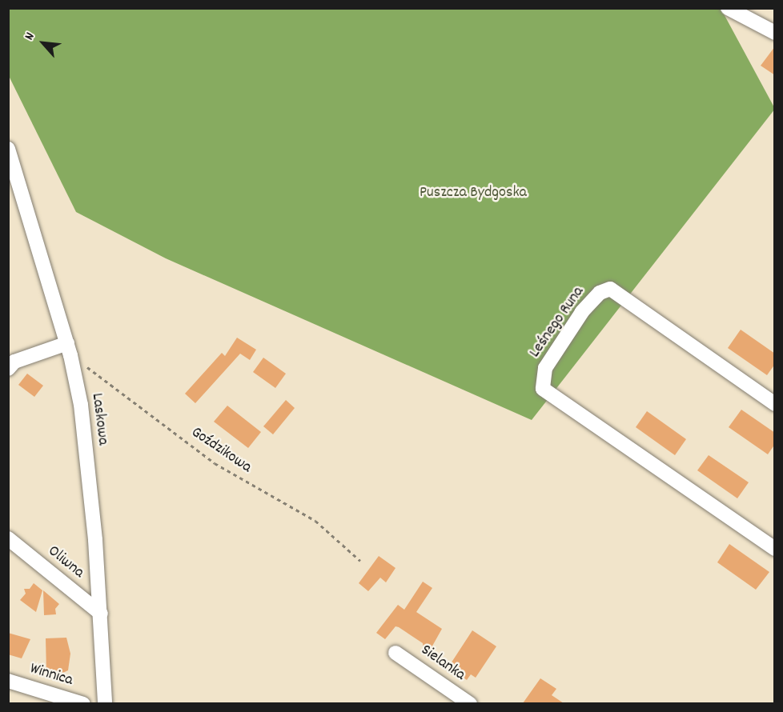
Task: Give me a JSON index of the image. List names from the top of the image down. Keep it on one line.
{"streets":{"street":["Leśnego Runa","Laskowa","Oliwna","Sielanka","Winnica"],"path":["Goździkowa"]},"crossings":[["Laskowa","Goździkowa"],["Laskowa","Oliwna"]],"parks":["Puszcza Bydgoska"],"north":"top left"}
